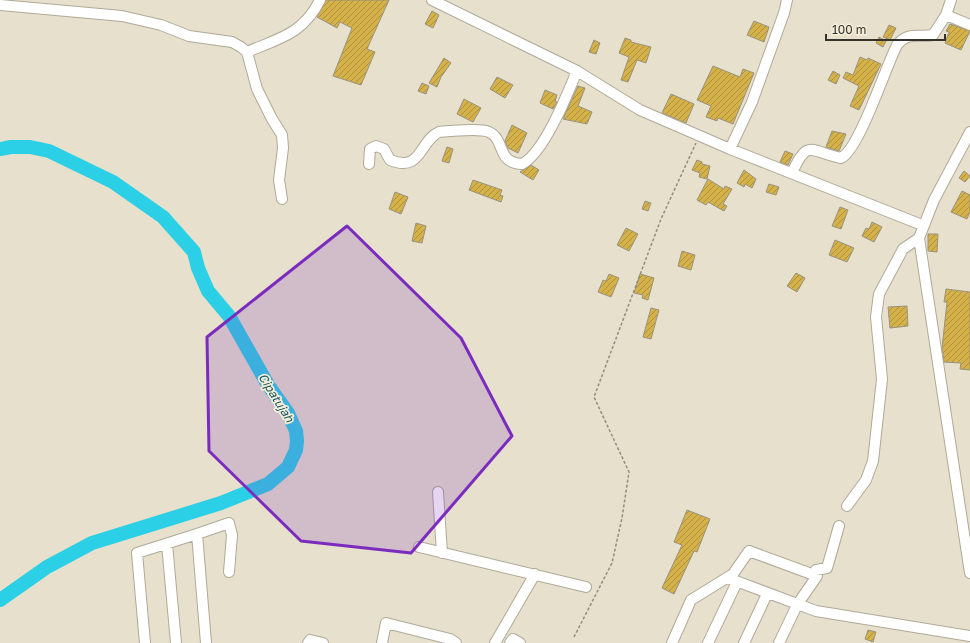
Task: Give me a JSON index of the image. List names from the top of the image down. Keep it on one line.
{"water":["Cipatujah"],"scale_bar":"100 m"}
